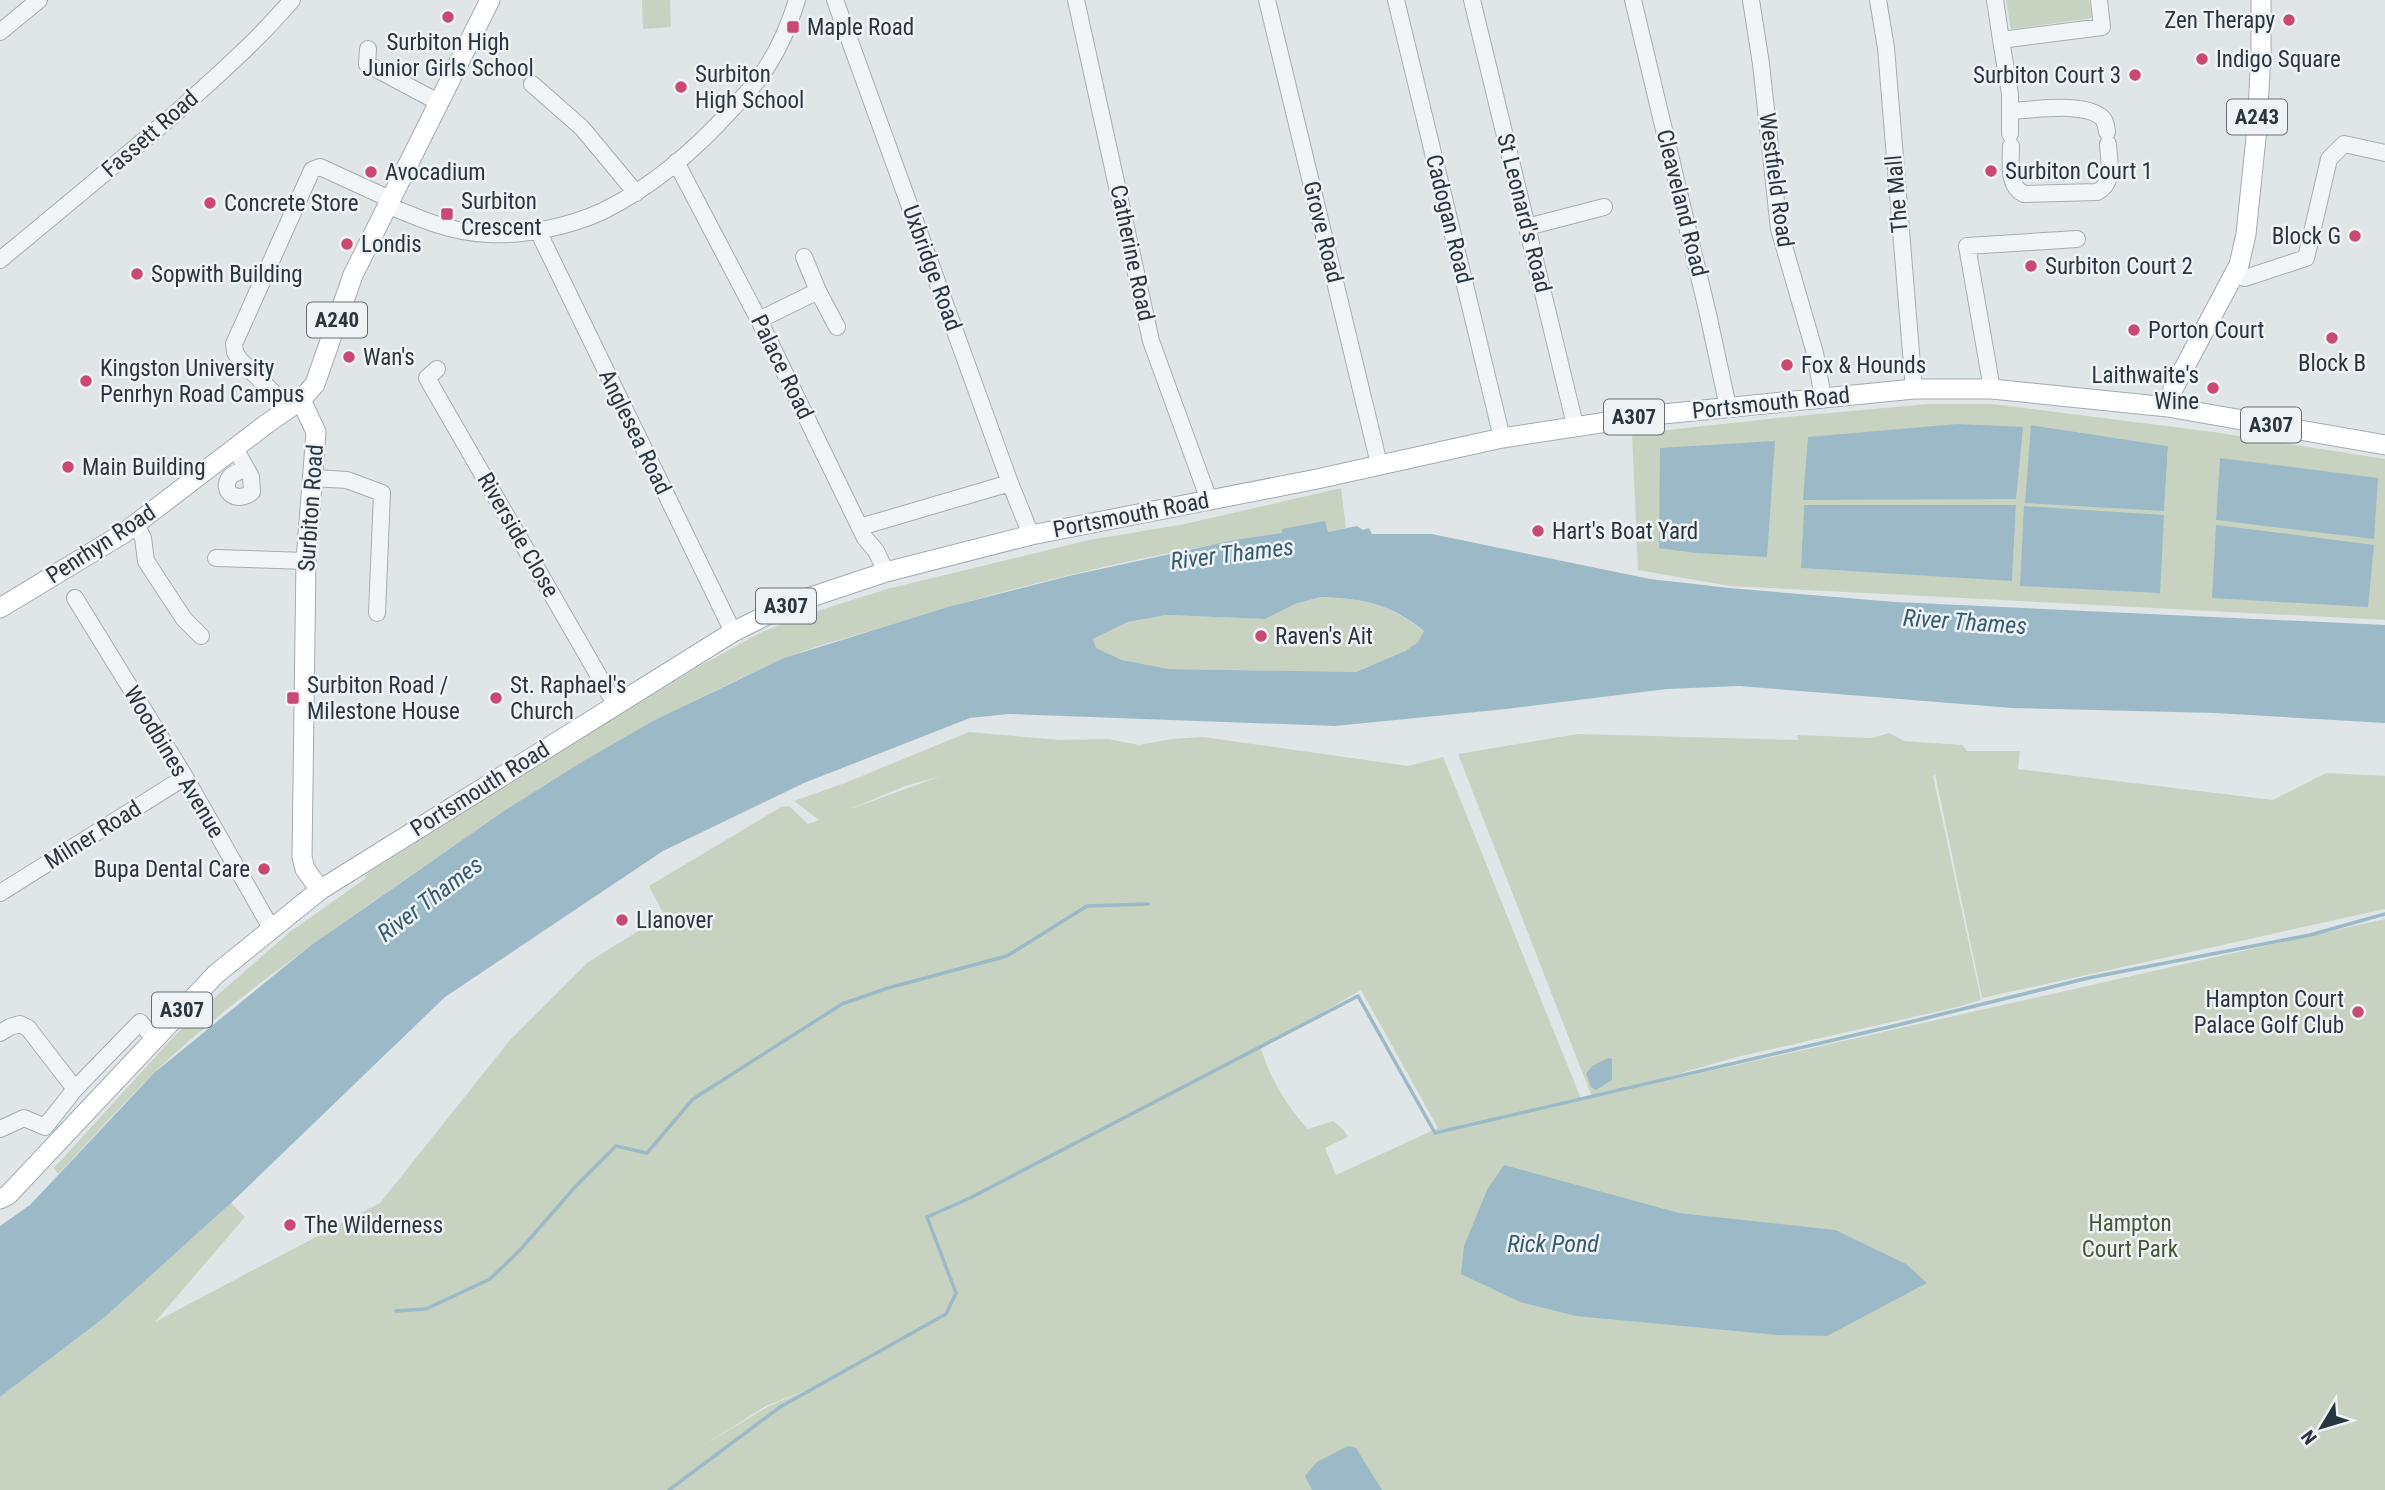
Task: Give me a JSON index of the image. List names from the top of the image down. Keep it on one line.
{"streets":{"main road":["A243","A240","Portsmouth Road","A307","Surbiton Road","Penrhyn Road"],"street":["Fassett Road","Westfield Road","The Mall","Cleaveland Road","St Leonard's Road","Cadogan Road","Grove Road","Catherine Road","Uxbridge Road","Palace Road","Anglesea Road","Riverside Close","Woodbines Avenue","Milner Road"]},"crossings":[["A243","Portsmouth Road"],["Westfield Road","Portsmouth Road"],["The Mall","Portsmouth Road"],["Cleaveland Road","Portsmouth Road"],["St Leonard's Road","Portsmouth Road"],["Cadogan Road","Portsmouth Road"],["Grove Road","Portsmouth Road"],["Catherine Road","Portsmouth Road"],["Uxbridge Road","Portsmouth Road"],["A240","Surbiton Road"],["A240","Penrhyn Road"],["Palace Road","Portsmouth Road"],["Portsmouth Road","A307"],["Portsmouth Road","Anglesea Road"],["Portsmouth Road","Surbiton Road"],["Portsmouth Road","Riverside Close"],["Portsmouth Road","Woodbines Avenue"],["Surbiton Road","Penrhyn Road"],["Woodbines Avenue","Milner Road"]],"water":["River Thames","Rick Pond"],"parks":["Hampton Court Park"],"places":{"other":["Surbiton High Junior Girls School","Zen Therapy","Indigo Square","Surbiton Court 3","Surbiton High School","Surbiton Court 1","Avocadium","Concrete Store","Block G","Londis","Surbiton Court 2","Sopwith Building","Porton Court","Block B","Wan's","Fox & Hounds","Kingston University Penrhyn Road Campus","Laithwaite's Wine","Main Building","Hart's Boat Yard","Raven's Ait","St. Raphael's Church","Bupa Dental Care","Llanover","Hampton Court Palace Golf Club","The Wilderness"],"transit":["Maple Road","Surbiton Crescent","Surbiton Road / Milestone House"]},"north":"bottom left"}
